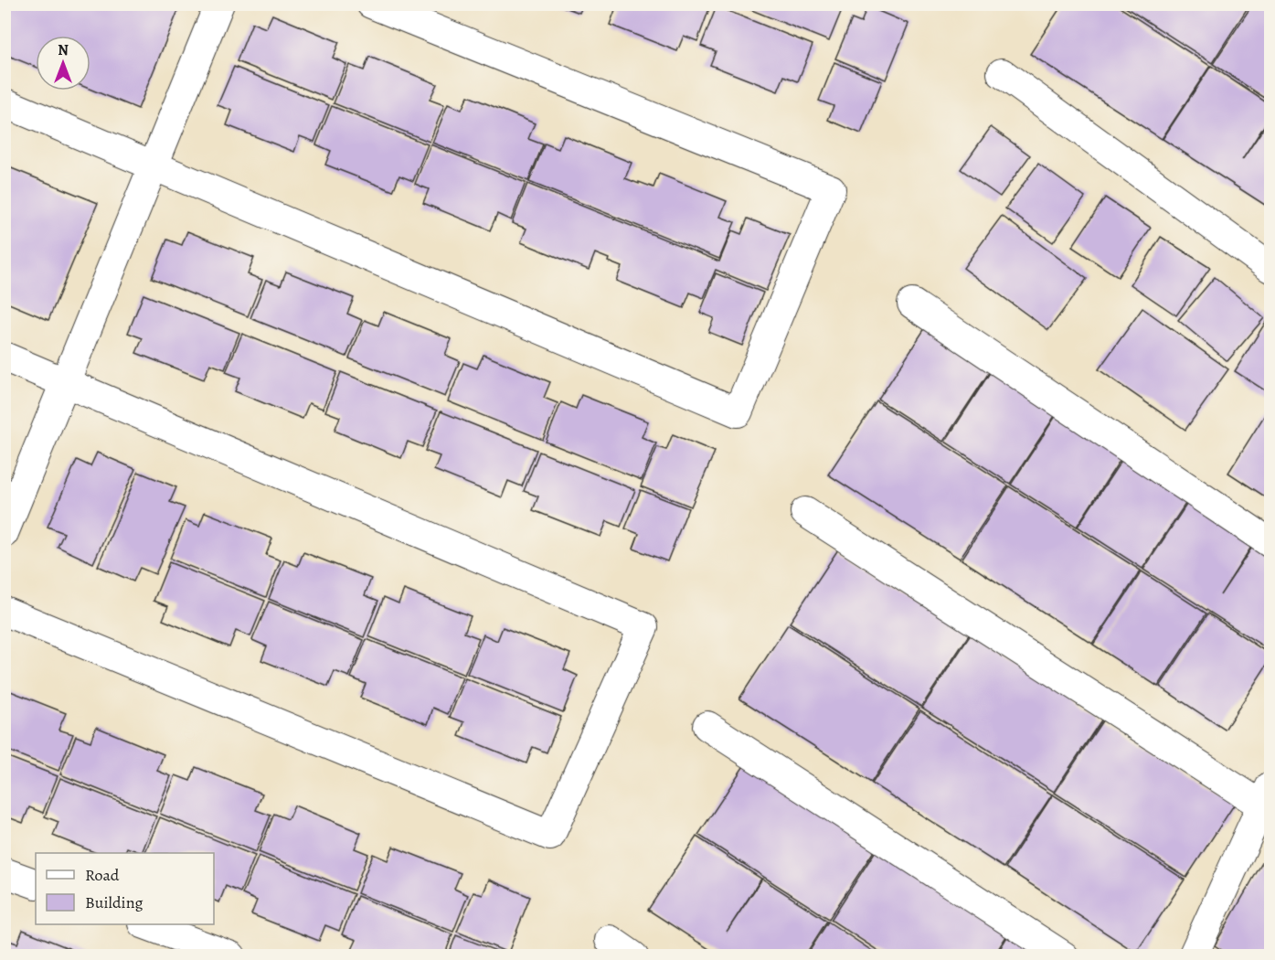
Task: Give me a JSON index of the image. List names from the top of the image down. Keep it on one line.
{"legend":["Road","Building"],"north":"top"}
